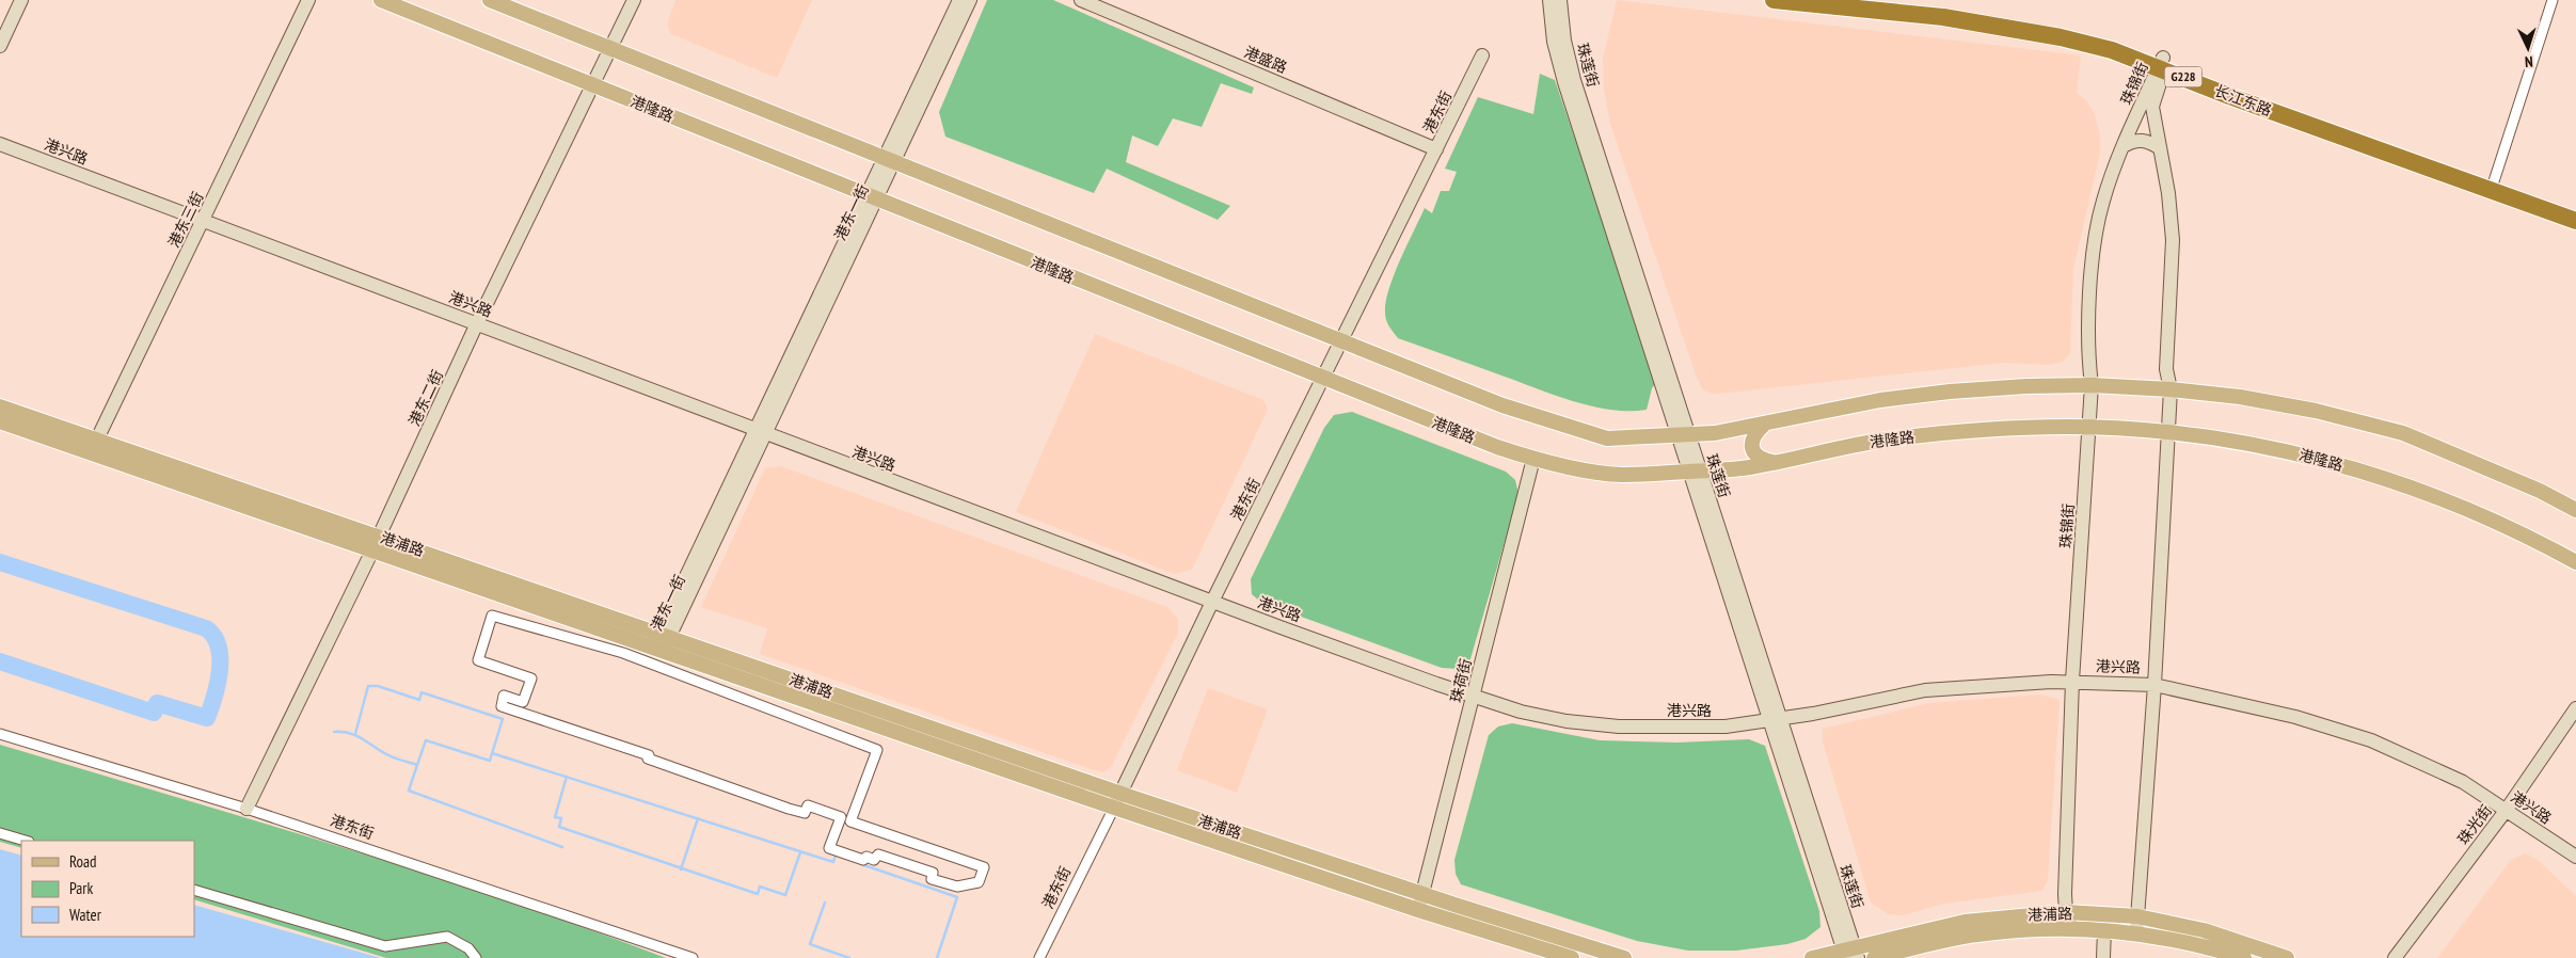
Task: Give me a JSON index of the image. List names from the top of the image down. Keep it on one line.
{"streets":{"highway":["G228","长江东路"],"main road":["港盛路","珠莲街","珠锦街","港隆路","港东街","港兴路","港东一街","港东三街","港东二街","港浦路","珠荷街","珠光街"]},"crossings":[["港盛路","港东街"],["珠莲街","港隆路"],["珠莲街","港兴路"],["珠莲街","港浦路"],["珠锦街","长江东路"],["珠锦街","港隆路"],["珠锦街","港兴路"],["珠锦街","港浦路"],["港隆路","港东街"],["港隆路","港东一街"],["港隆路","港东二街"],["港隆路","珠荷街"],["港东街","港兴路"],["港东街","港东二街"],["港东街","港浦路"],["港兴路","港东一街"],["港兴路","港东三街"],["港兴路","港东二街"],["港兴路","珠荷街"],["港兴路","珠光街"],["港东一街","港浦路"],["港东三街","港浦路"],["港东二街","港浦路"],["港浦路","珠荷街"]],"legend":["Road","Park","Water"],"north":"bottom"}
